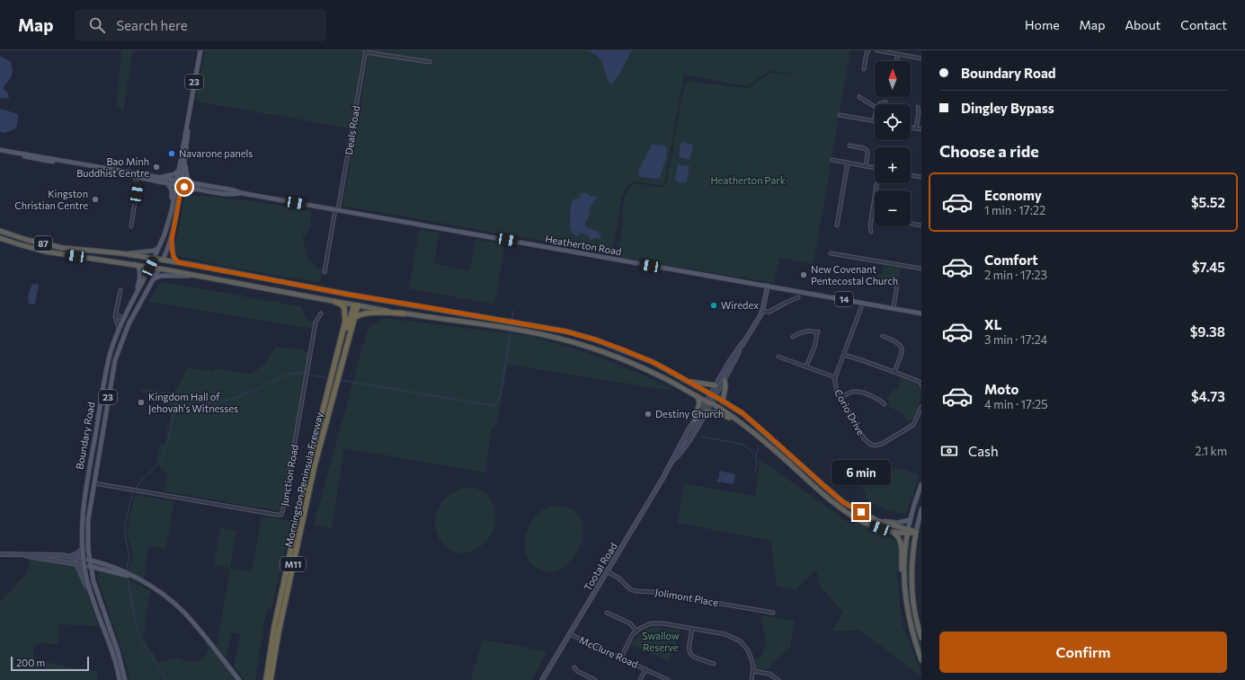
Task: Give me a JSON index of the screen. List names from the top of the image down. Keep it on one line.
{"streets":{"highway":["23","87","Boundary Road","Mornington Peninsula Freeway","M11"],"main road":["Heatherton Road","14","Tootal Road"],"street":["Deals Road","Corio Drive","Junction Road","Jolimont Place","McClure Road"]},"crossings":[["23","Heatherton Road"],["23","14"],["23","Boundary Road"],["Deals Road","Heatherton Road"],["87","Boundary Road"],["87","Mornington Peninsula Freeway"],["87","M11"],["87","Tootal Road"],["Heatherton Road","14"],["Heatherton Road","Corio Drive"],["Heatherton Road","Boundary Road"],["Heatherton Road","Tootal Road"],["14","Boundary Road"],["Boundary Road","Junction Road"],["Mornington Peninsula Freeway","M11"],["Tootal Road","Jolimont Place"],["Tootal Road","McClure Road"]],"parks":["Heatherton Park","Swallow Reserve"],"places":["Navarone panels","Bao Minh Buddhist Centre","Kingston Christian Centre","New Covenant Pentecostal Church","Wiredex","Kingdom Hall of Jehovah's Witnesses","Destiny Church"],"scale_bar":"200 m","north":"top","page":{"header":"Map","search":"Search here","nav":["Home","Map","About","Contact"],"banner":["Boundary Road","Dingley Bypass"],"map_buttons":["+","−"],"heading":"Choose a ride","list":[{"name":"Economy","note":"1 min · 17:22","value":"$5.52"},{"name":"Comfort","note":"2 min · 17:23","value":"$7.45"},{"name":"XL","note":"3 min · 17:24","value":"$9.38"},{"name":"Moto","note":"4 min · 17:25","value":"$4.73"}],"pay":["Cash","2.1 km"],"bubble":"6 min","buttons":"Confirm","scale":"200 m"}}
